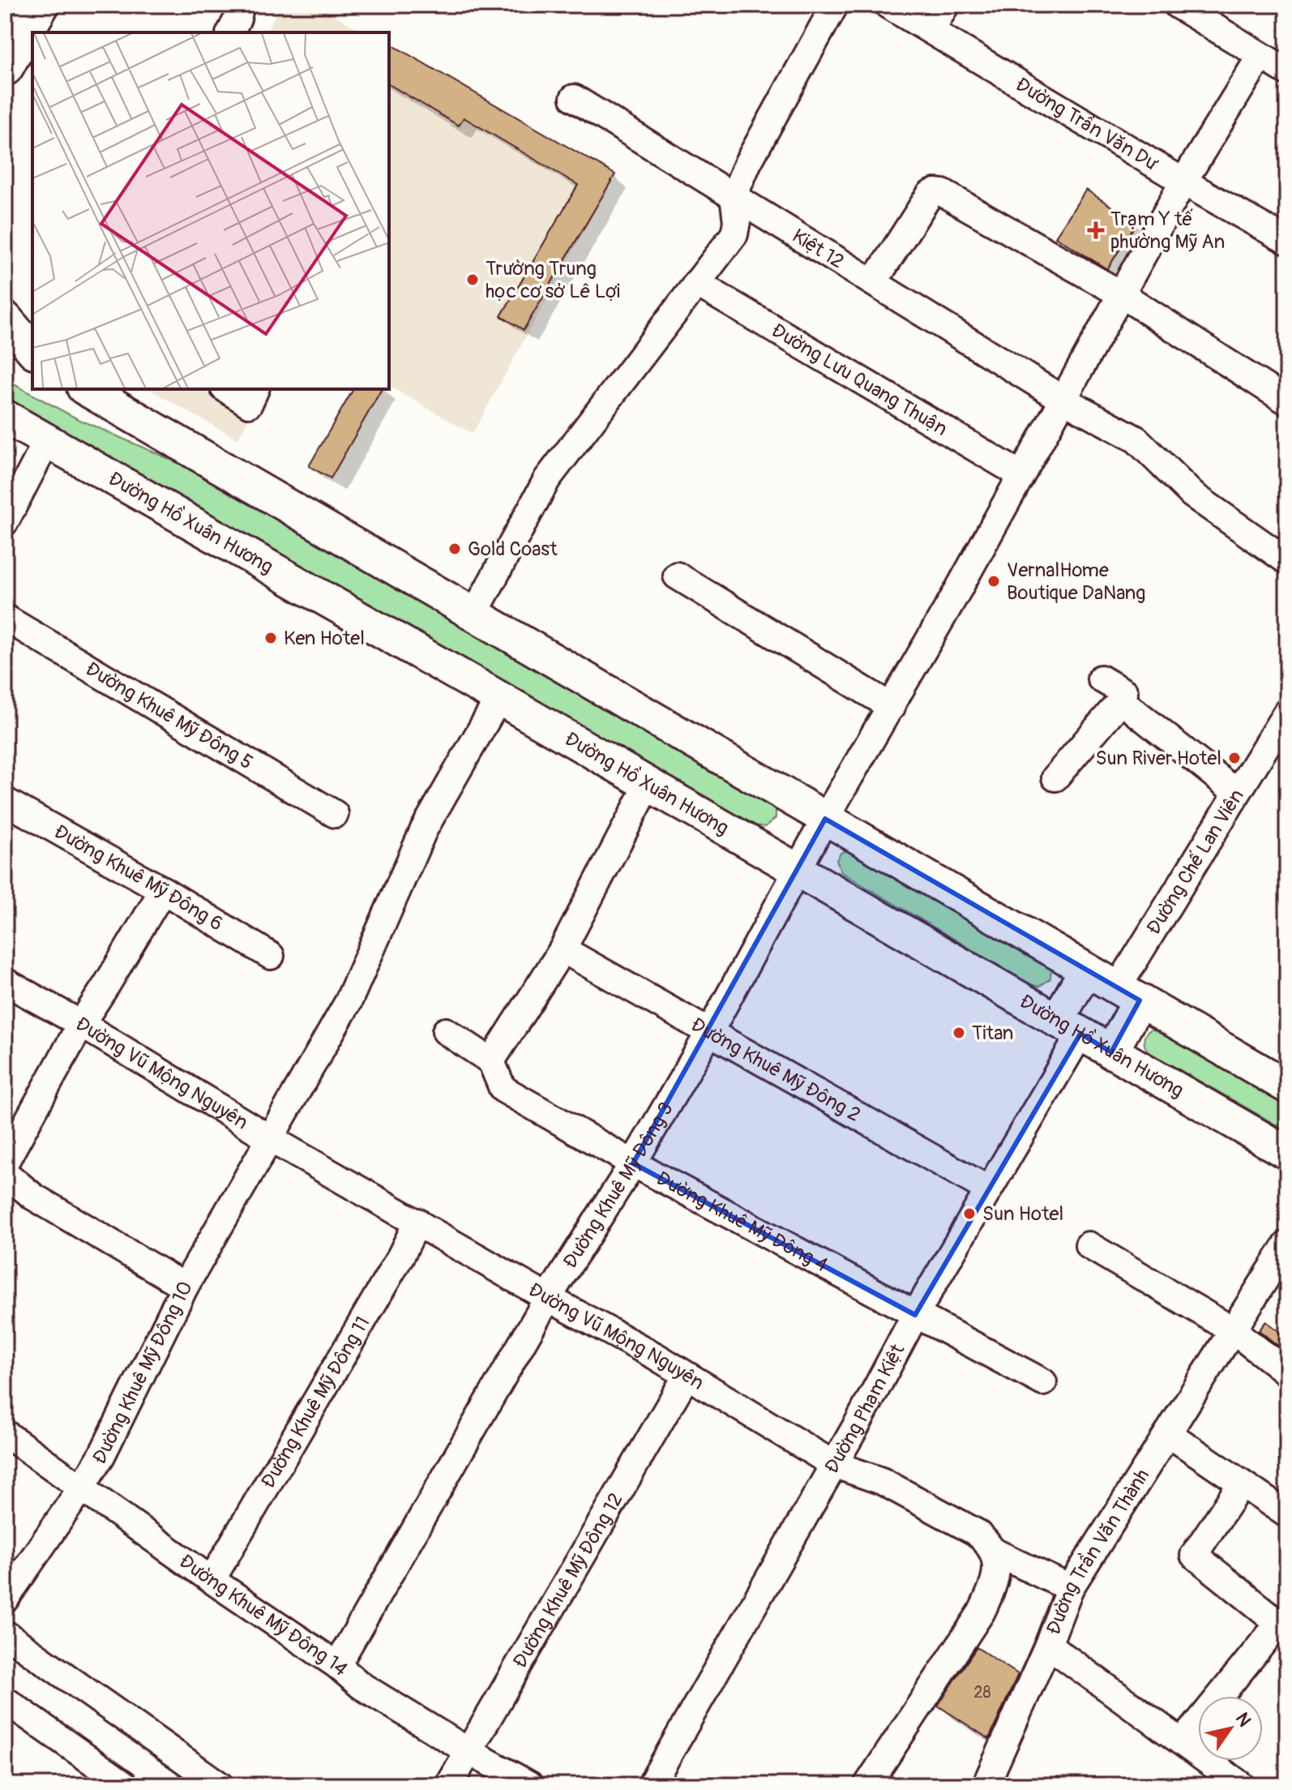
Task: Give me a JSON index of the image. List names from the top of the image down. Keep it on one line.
{"streets":{"main road":["Đường Hồ Xuân Hương"],"street":["Đường Trần Văn Dư","Kiệt 12","Đường Lưu Quang Thuận","Đường Khuê Mỹ Đông 5","Đường Chế Lan Viên","Đường Khuê Mỹ Đông 6","Đường Khuê Mỹ Đông 2","Đường Vũ Mộng Nguyên","Đường Khuê Mỹ Đông 3","Đường Khuê Mỹ Đông 4","Đường Khuê Mỹ Đông 10","Đường Khuê Mỹ Đông 11","Đường Phạm Kiệt","Đường Trần Văn Thành","Đường Khuê Mỹ Đông 12","Đường Khuê Mỹ Đông 14"]},"crossings":[["Đường Hồ Xuân Hương","Đường Khuê Mỹ Đông 3"],["Đường Hồ Xuân Hương","Đường Khuê Mỹ Đông 10"],["Đường Hồ Xuân Hương","Đường Phạm Kiệt"],["Đường Khuê Mỹ Đông 2","Đường Khuê Mỹ Đông 3"],["Đường Khuê Mỹ Đông 2","Đường Phạm Kiệt"],["Đường Vũ Mộng Nguyên","Đường Khuê Mỹ Đông 3"],["Đường Vũ Mộng Nguyên","Đường Khuê Mỹ Đông 10"],["Đường Vũ Mộng Nguyên","Đường Khuê Mỹ Đông 11"],["Đường Vũ Mộng Nguyên","Đường Phạm Kiệt"],["Đường Vũ Mộng Nguyên","Đường Trần Văn Thành"],["Đường Vũ Mộng Nguyên","Đường Khuê Mỹ Đông 12"],["Đường Khuê Mỹ Đông 3","Đường Khuê Mỹ Đông 4"],["Đường Khuê Mỹ Đông 3","Đường Khuê Mỹ Đông 14"],["Đường Khuê Mỹ Đông 4","Đường Phạm Kiệt"],["Đường Khuê Mỹ Đông 10","Đường Khuê Mỹ Đông 14"],["Đường Khuê Mỹ Đông 11","Đường Khuê Mỹ Đông 14"],["Đường Khuê Mỹ Đông 12","Đường Khuê Mỹ Đông 14"]],"places":{"health":["Trạm Y tế phường Mỹ An"],"other":["Trường Trung học cơ sở Lê Lợi","Gold Coast","VernalHome Boutique DaNang","Ken Hotel","Sun River Hotel","Titan","Sun Hotel"]},"house_numbers":["28"],"north":"top right"}
